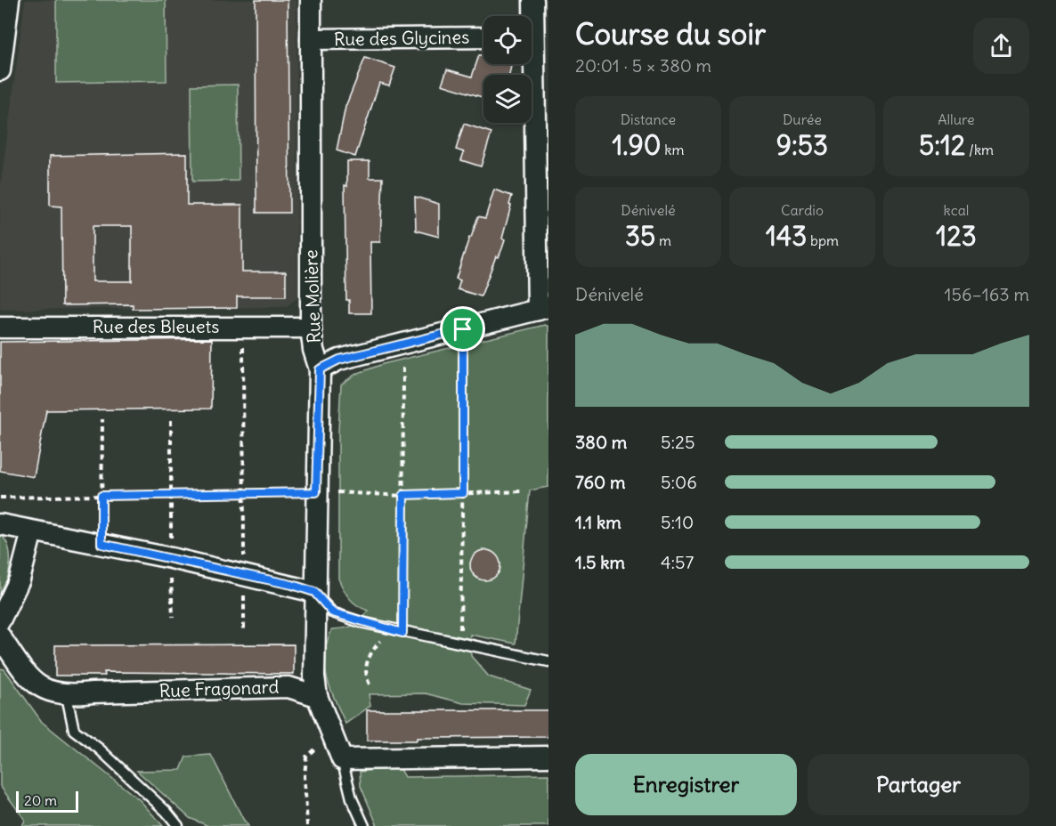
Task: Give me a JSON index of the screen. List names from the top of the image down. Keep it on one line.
{"streets":{"street":["Rue des Glycines","Rue Molière","Rue des Bleuets","Rue Fragonard"]},"crossings":[["Rue des Glycines","Rue Molière"],["Rue Molière","Rue des Bleuets"],["Rue Molière","Rue Fragonard"]],"scale_bar":"20 m","page":{"heading":["Course du soir","20:01 · 5 × 380 m"],"stats":[["Distance","1.90 km"],["Durée","9:53"],["Allure","5:12 /km"],["Dénivelé","35 m"],["Cardio","143 bpm"],["kcal","123"]],"chart":["Dénivelé","156–163 m"],"list":[{"name":"380 m","note":"5:25"},{"name":"760 m","note":"5:06"},{"name":"1.1 km","note":"5:10"},{"name":"1.5 km","note":"4:57"}],"buttons":["Enregistrer","Partager"],"scale":"20 m"}}
